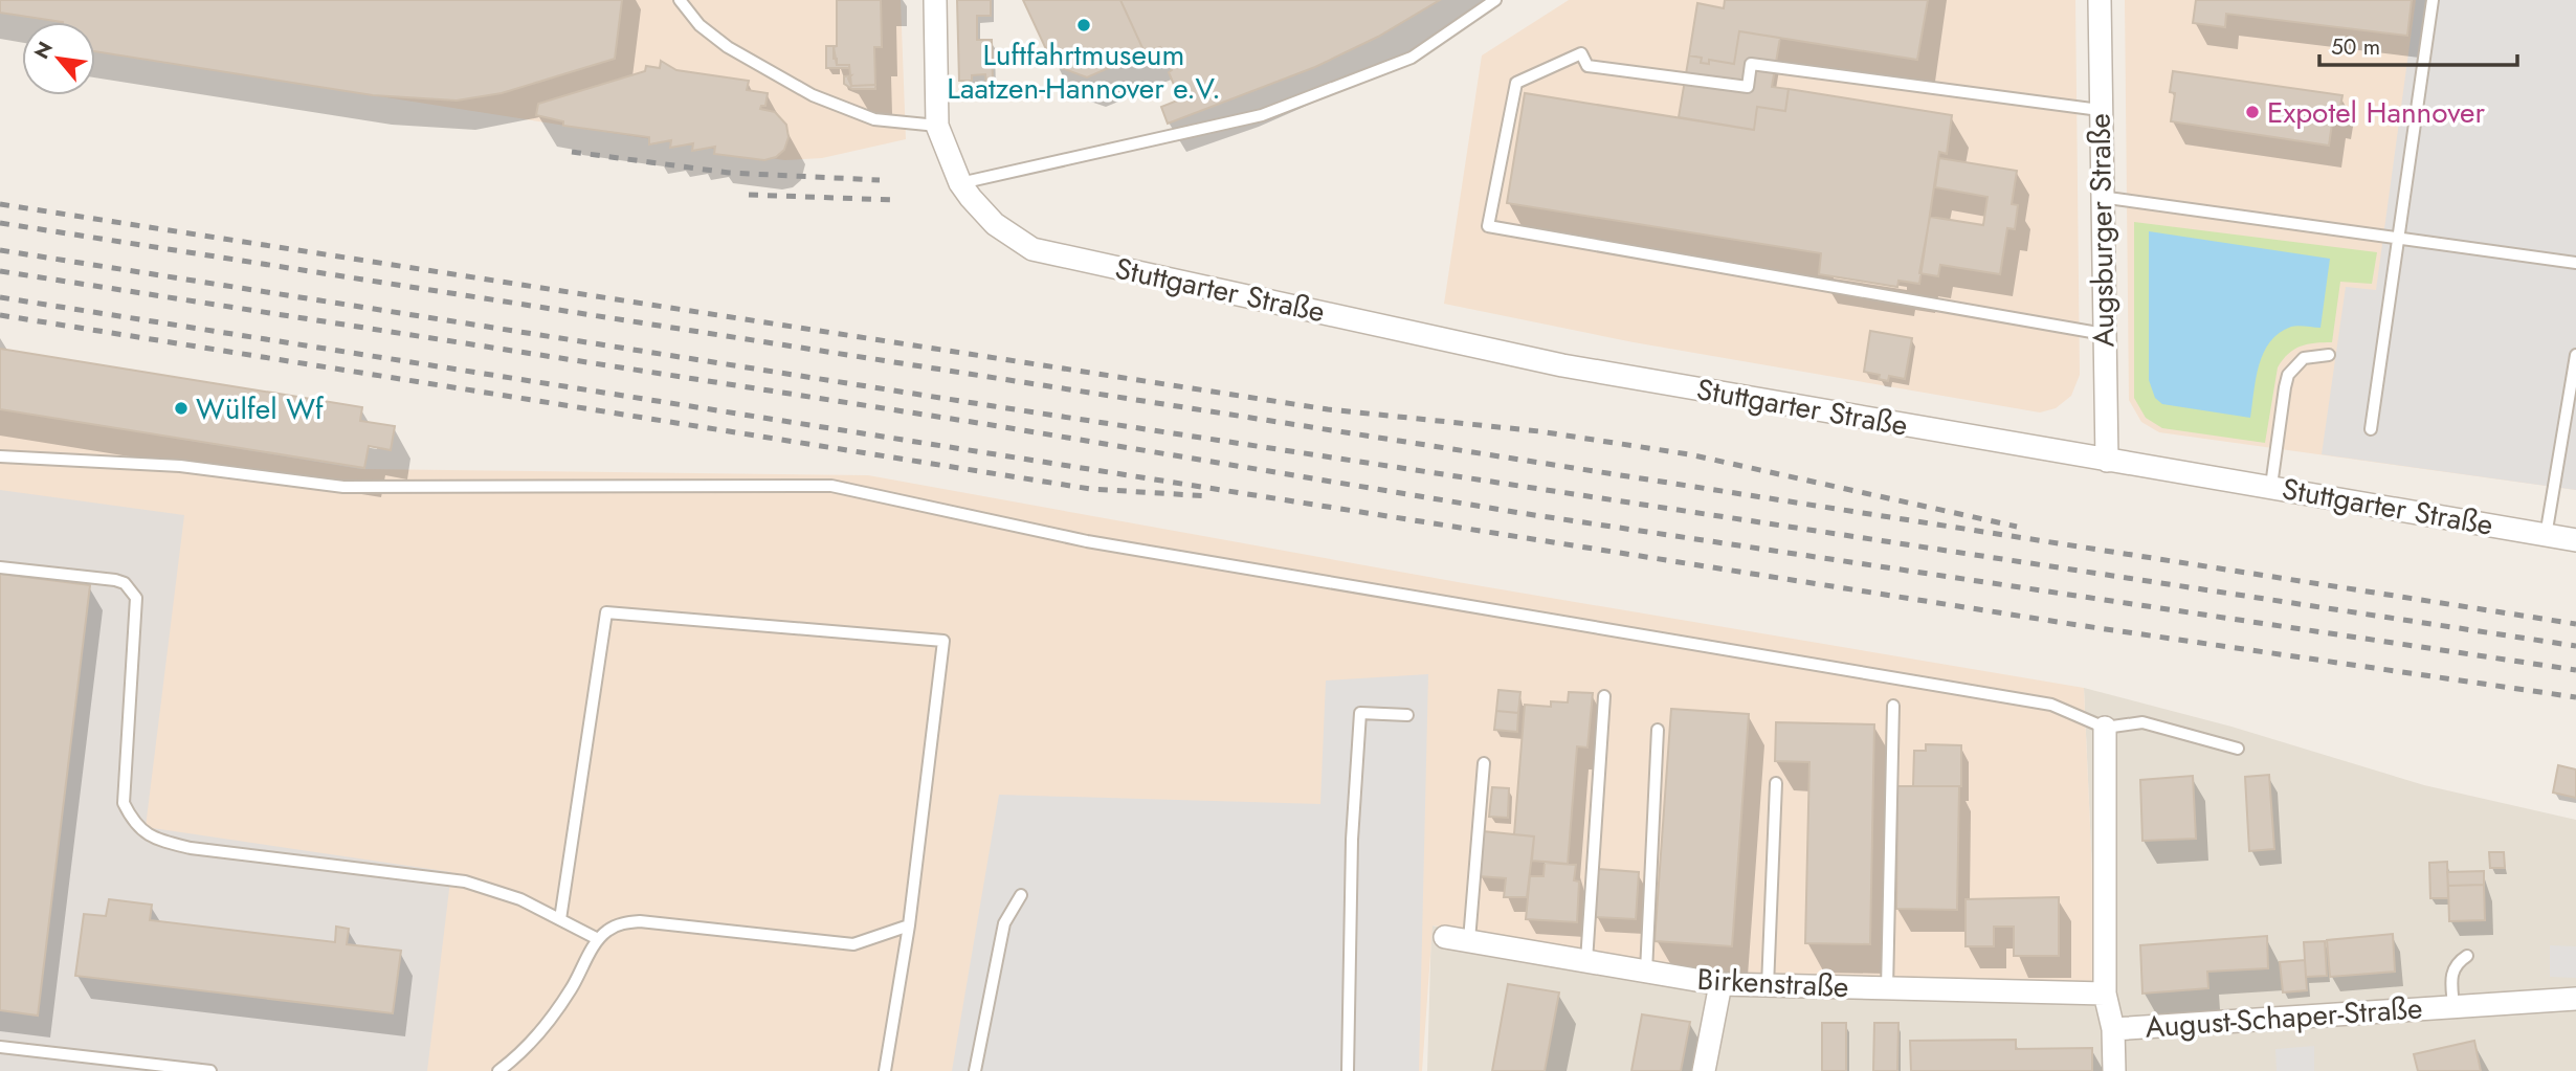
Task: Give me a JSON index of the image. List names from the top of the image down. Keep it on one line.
{"streets":{"street":["Augsburger Straße","Stuttgarter Straße","Birkenstraße","August-Schaper-Straße"]},"crossings":[["Augsburger Straße","Stuttgarter Straße"]],"places":["Luftfahrtmuseum Laatzen-Hannover e.V.","Expotel Hannover","Wülfel Wf"],"scale_bar":"50 m","north":"top left"}
